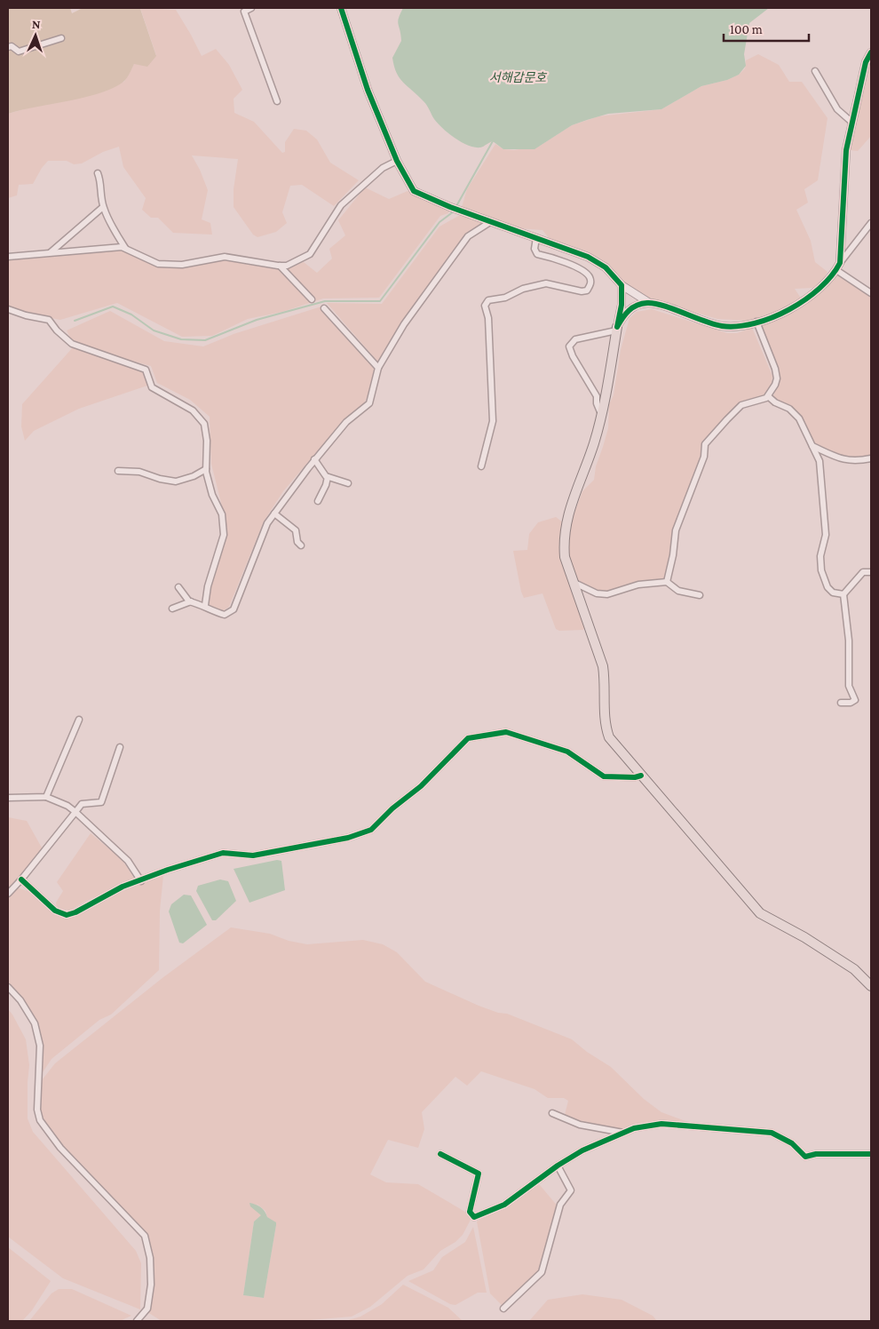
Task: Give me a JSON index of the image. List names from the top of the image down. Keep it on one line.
{"water":["서해갑문호"],"scale_bar":"100 m","north":"top"}
